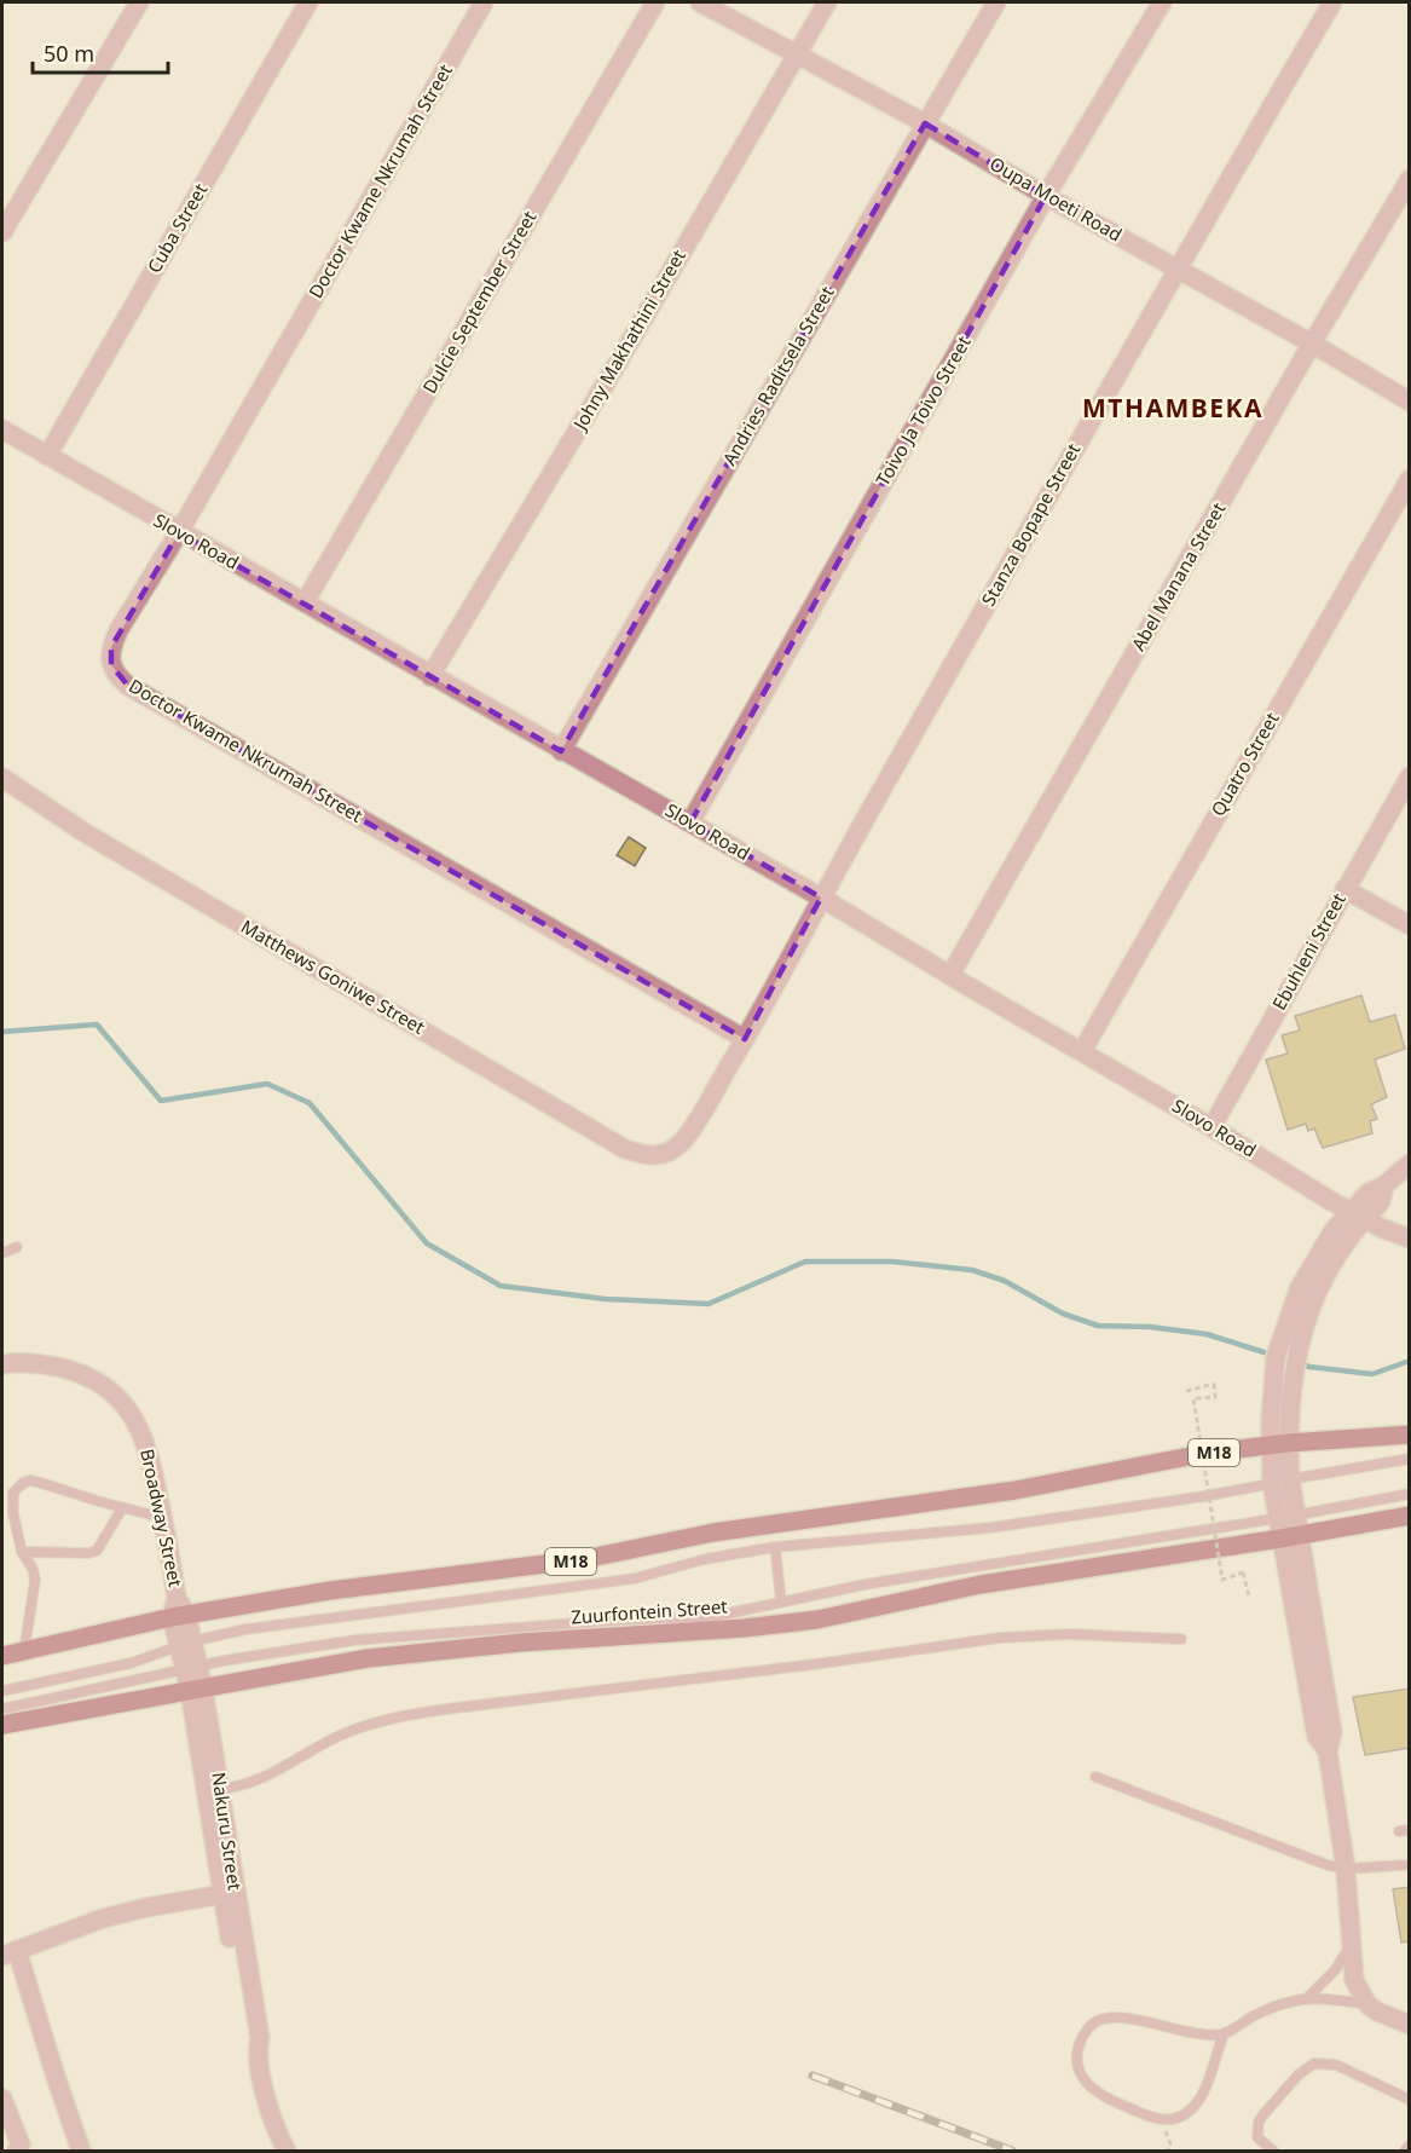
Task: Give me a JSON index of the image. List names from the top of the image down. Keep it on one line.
{"streets":{"main road":["M18","Zuurfontein Street"],"street":["Doctor Kwame Nkrumah Street","Oupa Moeti Road","Cuba Street","Dulcie September Street","Johny Makhathini Street","Andries Raditsela Street","Toivo Ja Toivo Street","Stanza Bopape Street","Slovo Road","Abel Manana Street","Quatro Street","Ebuhleni Street","Matthews Goniwe Street","Broadway Street","Nakuru Street"]},"crossings":[["Doctor Kwame Nkrumah Street","Stanza Bopape Street"],["Doctor Kwame Nkrumah Street","Slovo Road"],["Oupa Moeti Road","Johny Makhathini Street"],["Oupa Moeti Road","Andries Raditsela Street"],["Oupa Moeti Road","Toivo Ja Toivo Street"],["Oupa Moeti Road","Stanza Bopape Street"],["Oupa Moeti Road","Abel Manana Street"],["Cuba Street","Slovo Road"],["Dulcie September Street","Slovo Road"],["Johny Makhathini Street","Slovo Road"],["Andries Raditsela Street","Slovo Road"],["Toivo Ja Toivo Street","Slovo Road"],["Stanza Bopape Street","Slovo Road"],["Stanza Bopape Street","Matthews Goniwe Street"],["Slovo Road","Abel Manana Street"],["Slovo Road","Quatro Street"],["Slovo Road","Ebuhleni Street"],["M18","Broadway Street"],["M18","Nakuru Street"],["Broadway Street","Nakuru Street"],["Zuurfontein Street","Nakuru Street"]],"districts":["MTHAMBEKA"],"scale_bar":"50 m"}
